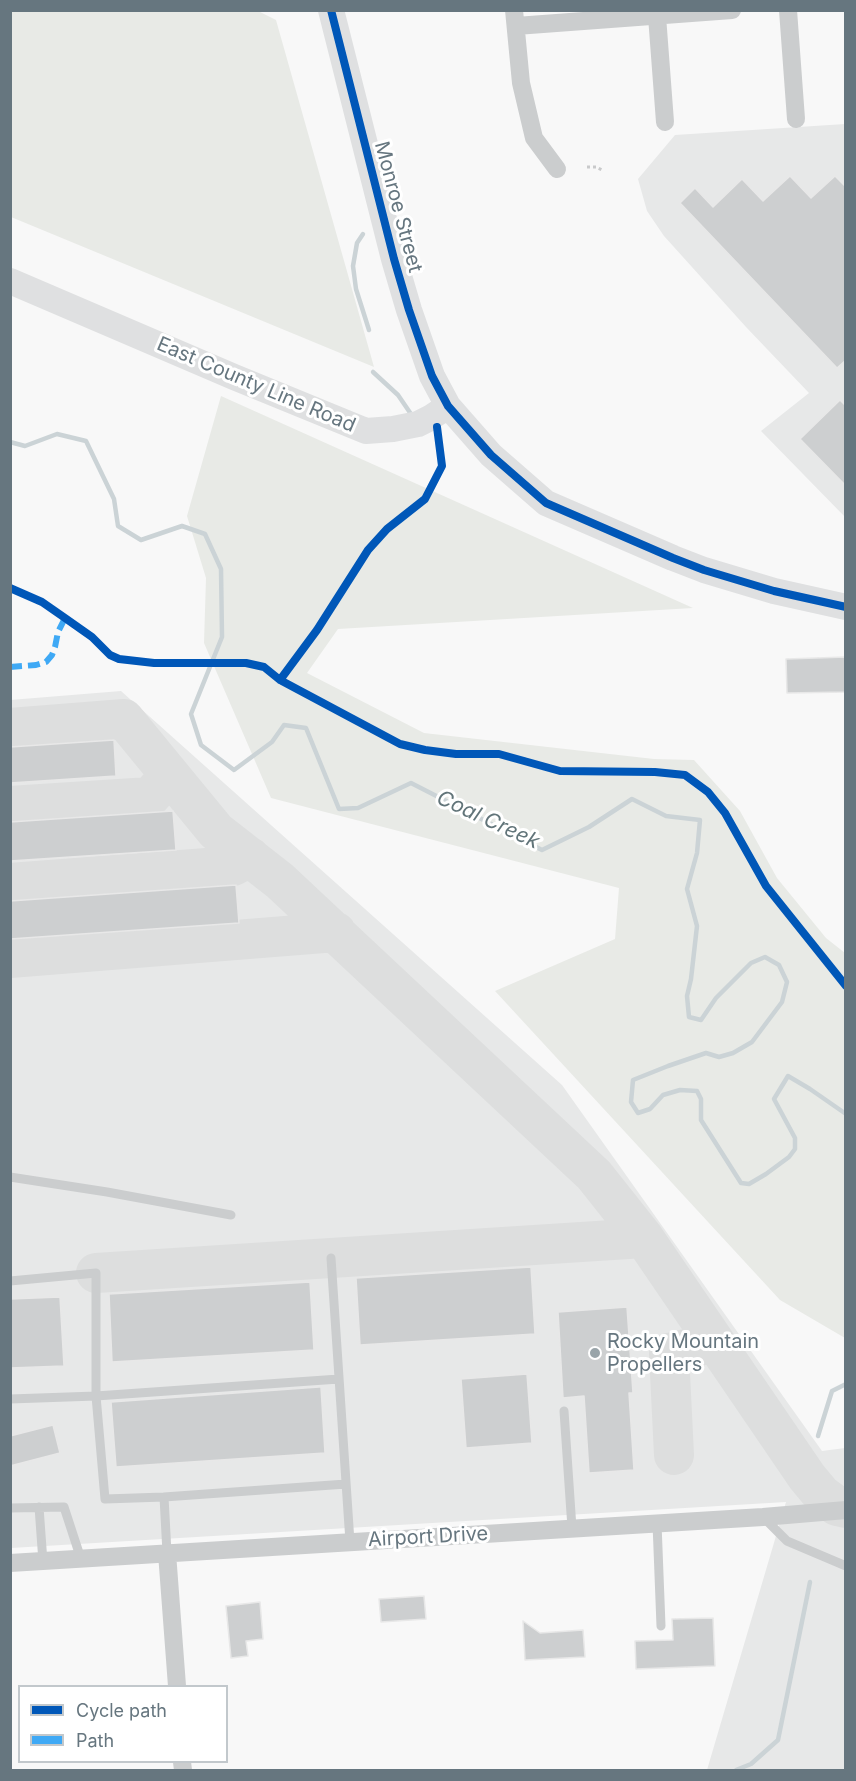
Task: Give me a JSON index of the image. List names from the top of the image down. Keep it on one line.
{"streets":{"main road":["Monroe Street","East County Line Road"],"street":["Airport Drive"]},"crossings":[["Monroe Street","East County Line Road"]],"water":["Coal Creek"],"places":["Rocky Mountain Propellers"],"legend":["Cycle path","Path"]}
